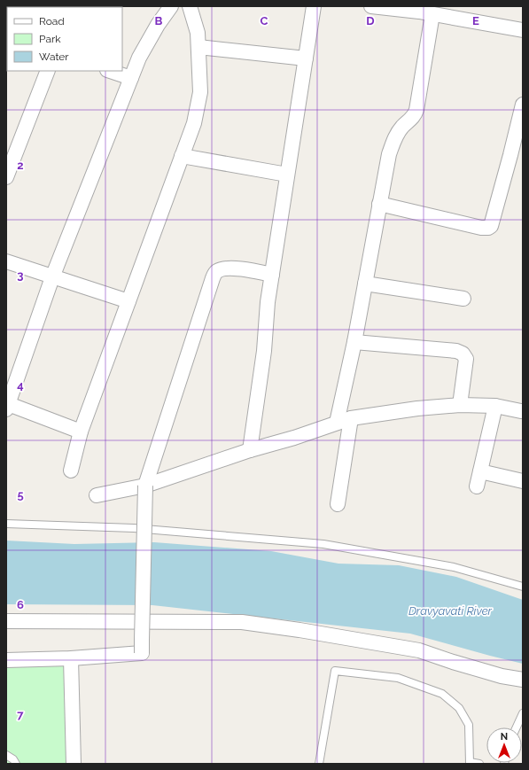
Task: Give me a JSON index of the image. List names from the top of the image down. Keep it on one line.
{"water":["Dravyavati River"],"legend":["Road","Park","Water"],"north":"top","grid":{"columns":["B","C","D","E"],"rows":["2","3","4","5","6","7"]}}
